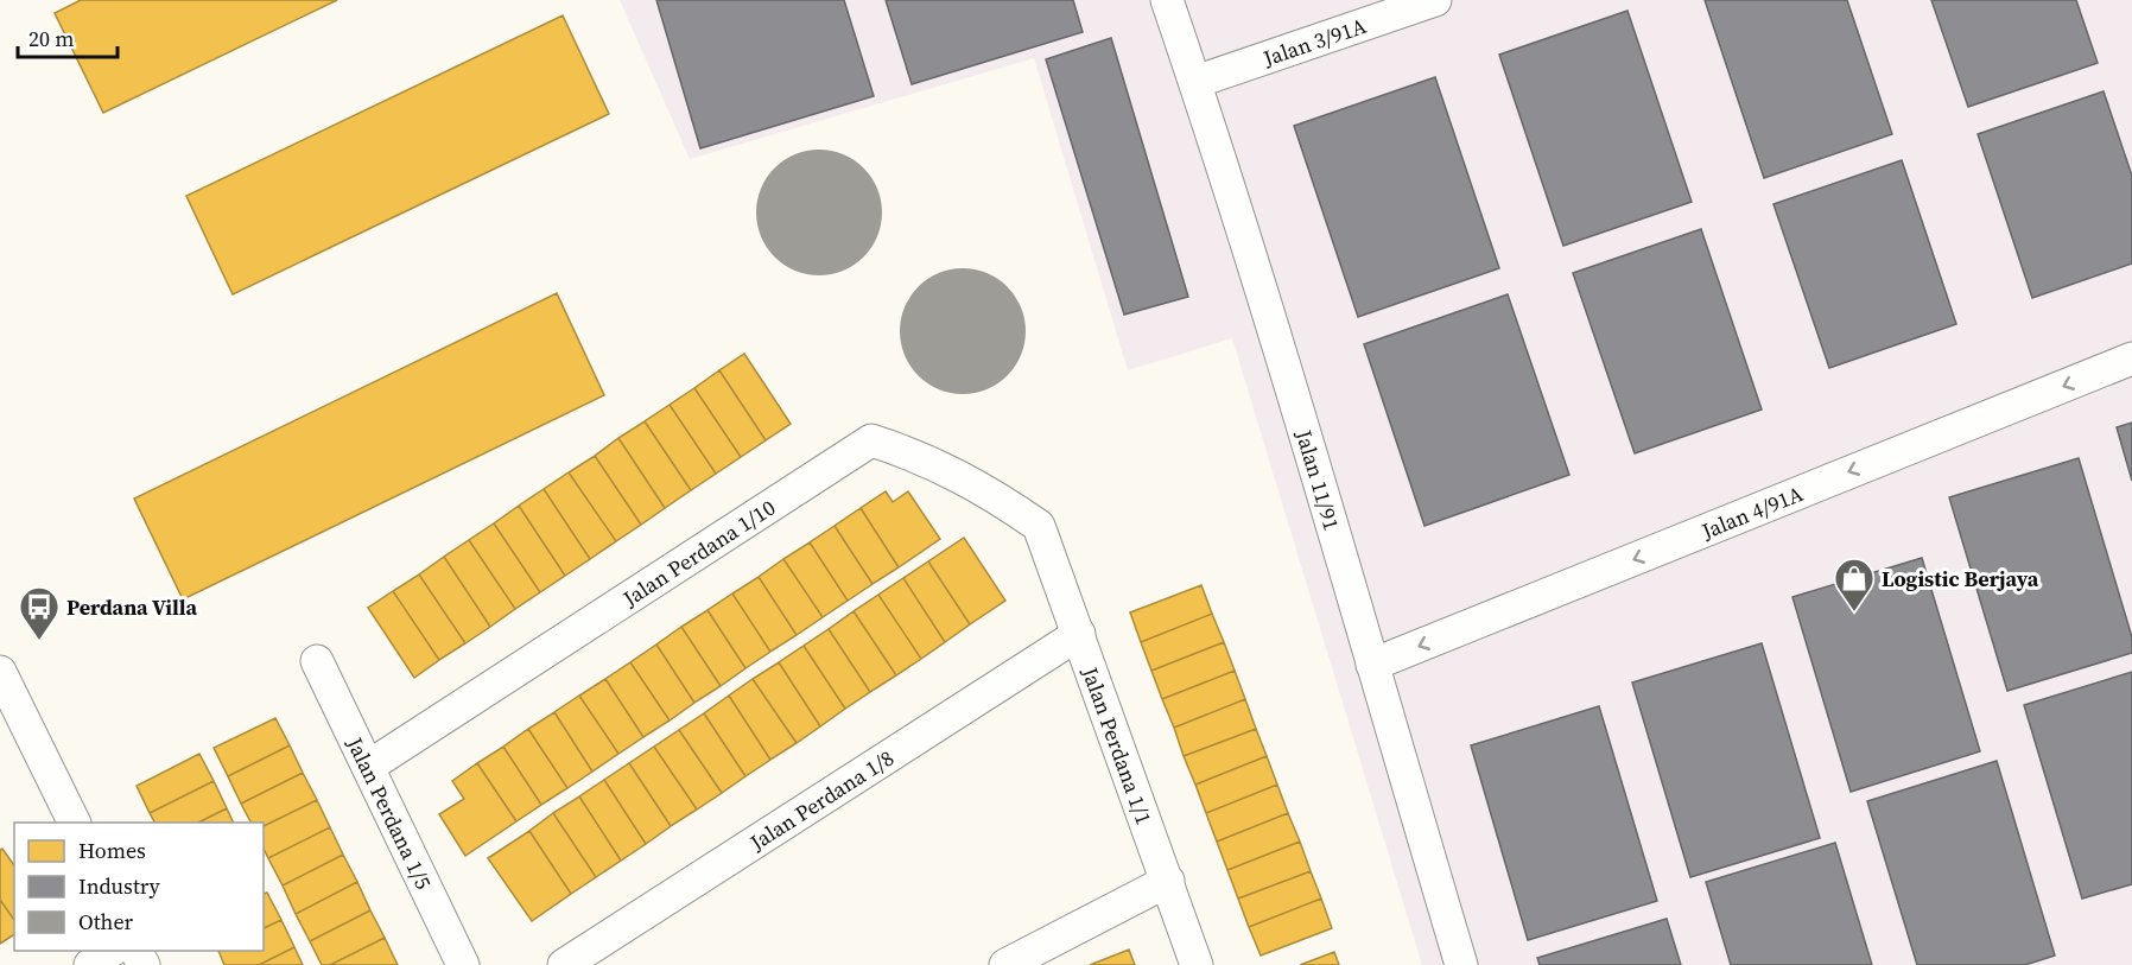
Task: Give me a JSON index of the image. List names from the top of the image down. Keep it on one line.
{"streets":{"street":["Jalan 3/91A","Jalan 11/91","Jalan 4/91A","Jalan Perdana 1/10","Jalan Perdana 1/1","Jalan Perdana 1/8","Jalan Perdana 1/5"]},"crossings":[["Jalan 3/91A","Jalan 11/91"],["Jalan 11/91","Jalan 4/91A"],["Jalan Perdana 1/10","Jalan Perdana 1/1"],["Jalan Perdana 1/10","Jalan Perdana 1/5"],["Jalan Perdana 1/1","Jalan Perdana 1/8"]],"one_way":["Jalan 4/91A"],"places":{"shop":["Logistic Berjaya"],"bus stop":["Perdana Villa"]},"legend":["Homes","Industry","Other"],"scale_bar":"20 m"}
